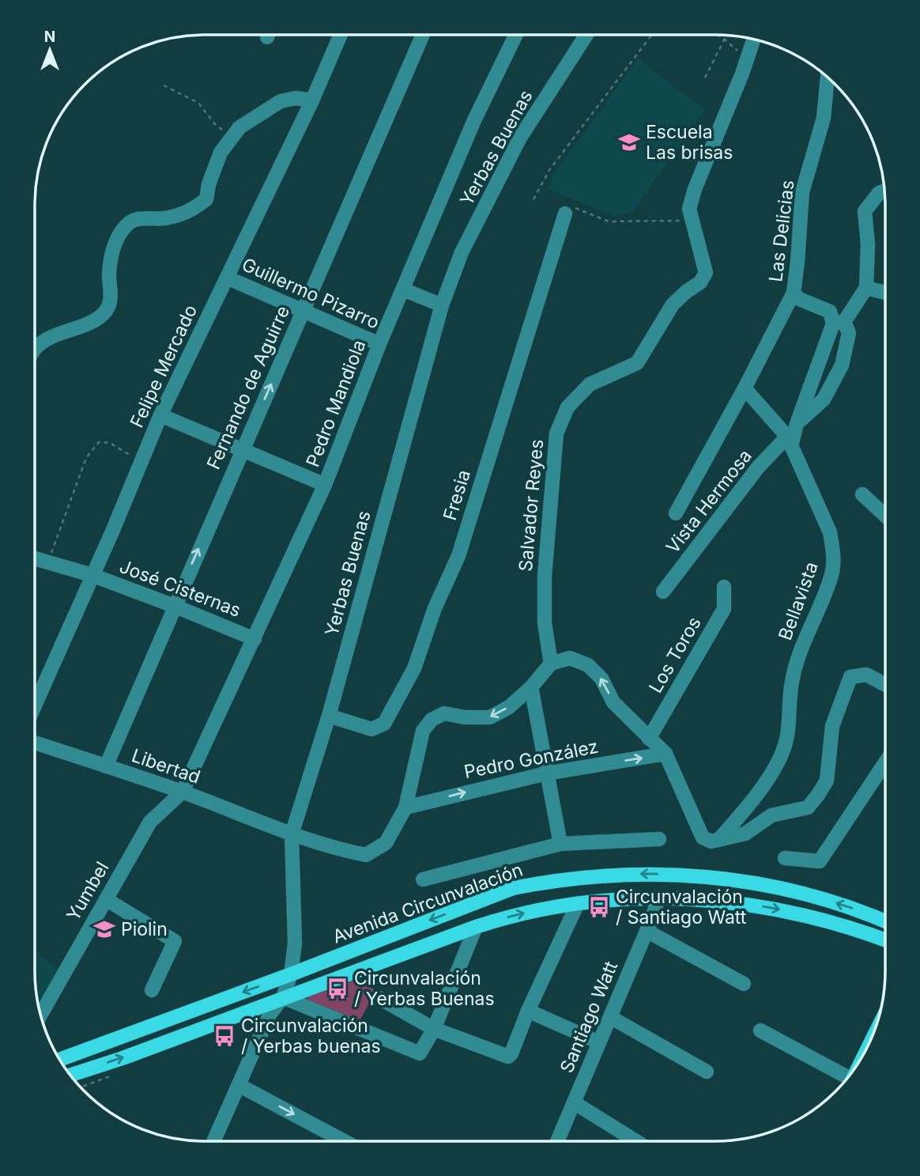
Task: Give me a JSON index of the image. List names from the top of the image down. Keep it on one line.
{"streets":{"main road":["Avenida Circunvalación"],"street":["Yerbas Buenas","Las Delicias","Guillermo Pizarro","Felipe Mercado","Fernando de Aguirre","Pedro Mandiola","Fresia","Vista Hermosa","Salvador Reyes","José Cisternas","Bellavista","Los Toros","Pedro González","Libertad","Yumbel","Santiago Watt"]},"crossings":[["Yerbas Buenas","Fresia"],["Yerbas Buenas","Libertad"],["Yerbas Buenas","Avenida Circunvalación"],["Guillermo Pizarro","Felipe Mercado"],["Guillermo Pizarro","Fernando de Aguirre"],["Guillermo Pizarro","Pedro Mandiola"],["Felipe Mercado","José Cisternas"],["Fernando de Aguirre","José Cisternas"],["Fernando de Aguirre","Libertad"],["Pedro Mandiola","José Cisternas"],["Pedro Mandiola","Libertad"],["Pedro Mandiola","Yumbel"],["Vista Hermosa","Bellavista"],["Libertad","Yumbel"]],"one_way":["Fernando de Aguirre"],"places":{"school or university":["Escuela Las brisas","Piolin"],"bus stop":["Circunvalación / Santiago Watt","Circunvalación / Yerbas Buenas","Circunvalación / Yerbas buenas"]},"north":"top"}
